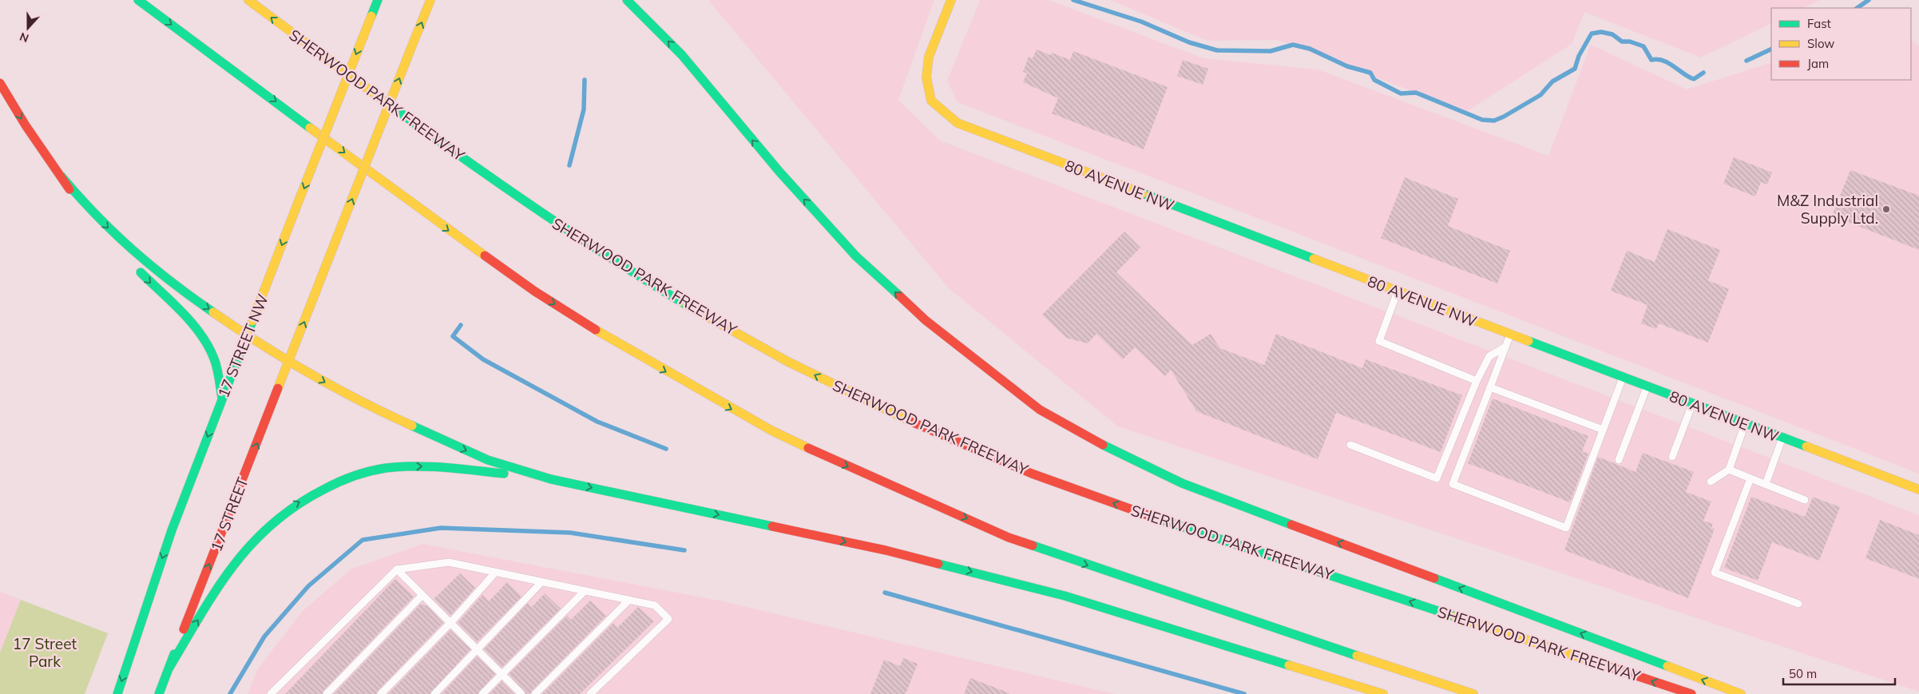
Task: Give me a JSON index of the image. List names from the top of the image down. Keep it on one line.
{"streets":{"main road":["SHERWOOD PARK FREEWAY","80 AVENUE NW","17 STREET NW","17 STREET"]},"one_way":["17 STREET"],"parks":["17 Street Park"],"places":["M&Z Industrial Supply Ltd."],"legend":["Fast","Slow","Jam"],"scale_bar":"50 m","north":"bottom"}
